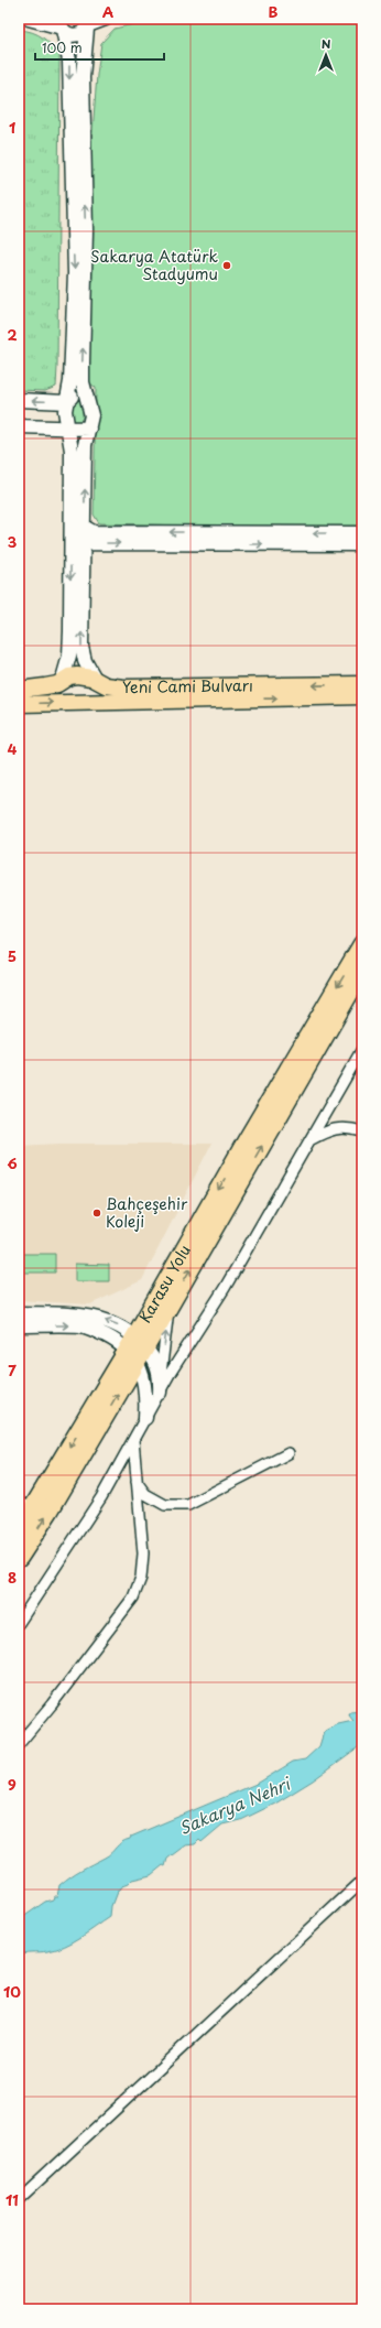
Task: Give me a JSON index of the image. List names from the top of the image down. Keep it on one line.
{"streets":{"highway":["Karasu Yolu"],"main road":["Yeni Cami Bulvarı"]},"water":["Sakarya Nehri"],"places":["Sakarya Atatürk Stadyumu","Bahçeşehir Koleji"],"scale_bar":"100 m","north":"top","grid":{"columns":["A","B"],"rows":["1","2","3","4","5","6","7","8","9","10","11"]}}
